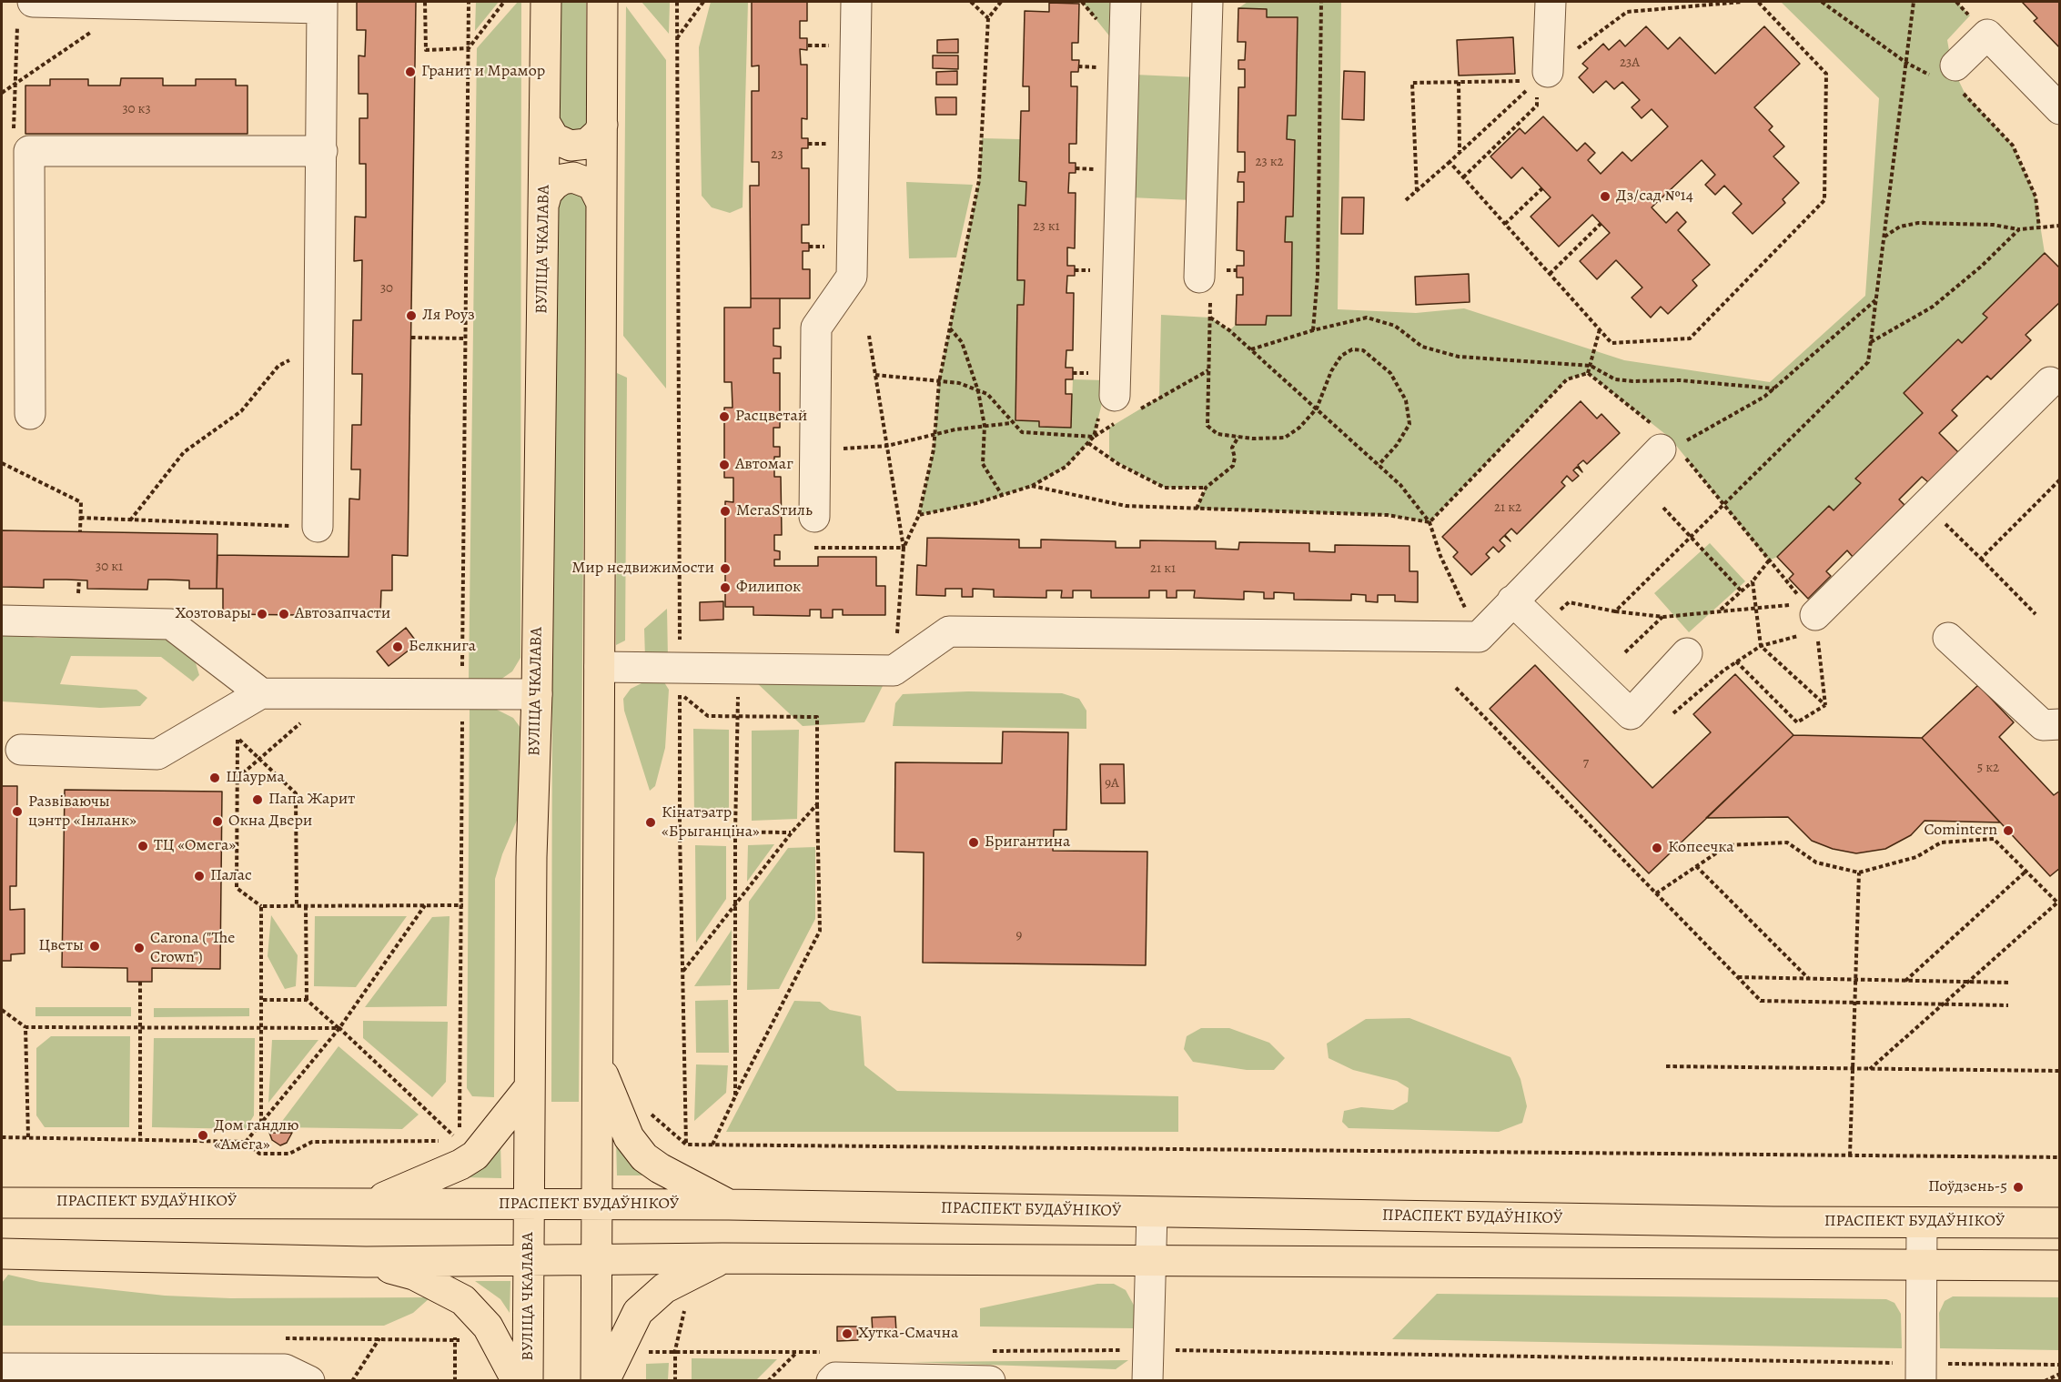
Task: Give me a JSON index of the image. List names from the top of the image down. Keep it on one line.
{"streets":{"main road":["ВУЛІЦА ЧКАЛАВА","ПРАСПЕКТ БУДАЎНІКОЎ"]},"crossings":[["ВУЛІЦА ЧКАЛАВА","ПРАСПЕКТ БУДАЎНІКОЎ"]],"places":["Гранит и Мрамор","Дз/сад №14","Ля Роуз","Расцветай","Автомаг","МегаSтиль","Мир недвижимости","Филипок","Хозтовары","Автозапчасти","Белкнига","Шаурма","Папа Жарит","Развіваючы цэнтр «Інланк»","Окна Двери","Кінатэатр «Брыганціна»","Comintern","Бригантина","ТЦ «Омега»","Копеечка","Палас","Цветы","Carona (\"The Crown\")","Дом гандлю «Амега»","Поўдзень-5","Хутка-Смачна"],"house_numbers":["23А","30 к3","23","23 к2","23 к1","30","21 к2","30 к1","21 к1","7","5 к2","9А","9"]}
